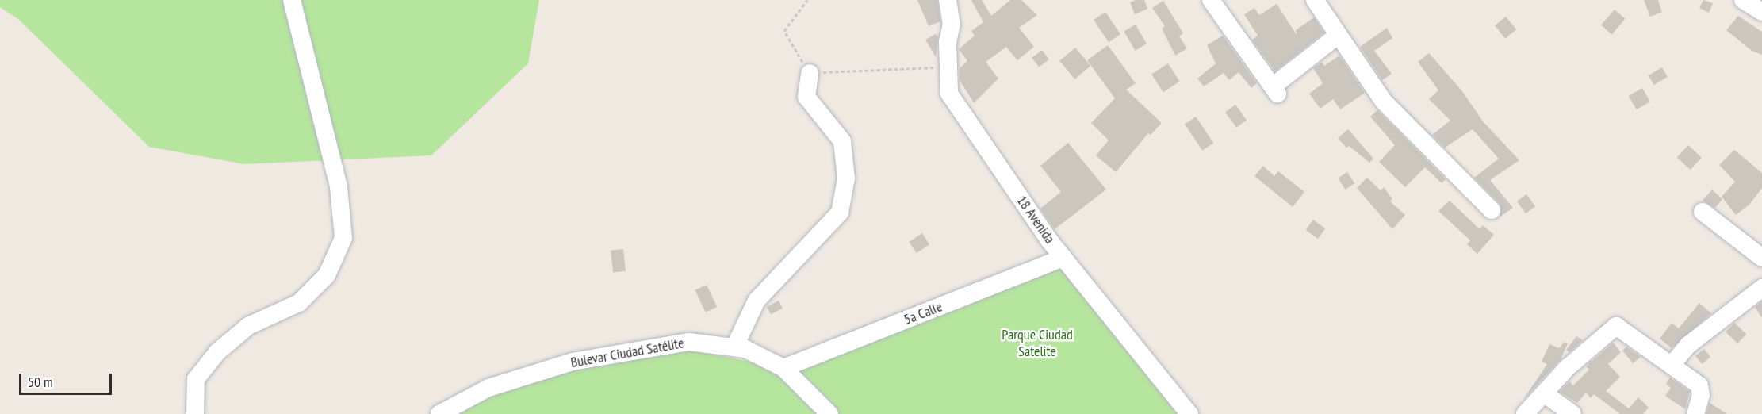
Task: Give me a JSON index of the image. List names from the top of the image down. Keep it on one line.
{"streets":{"street":["18 Avenida","5a Calle","Bulevar Ciudad Satélite"]},"crossings":[["18 Avenida","5a Calle"],["5a Calle","Bulevar Ciudad Satélite"]],"parks":["Parque Ciudad Satelite"],"scale_bar":"50 m"}
